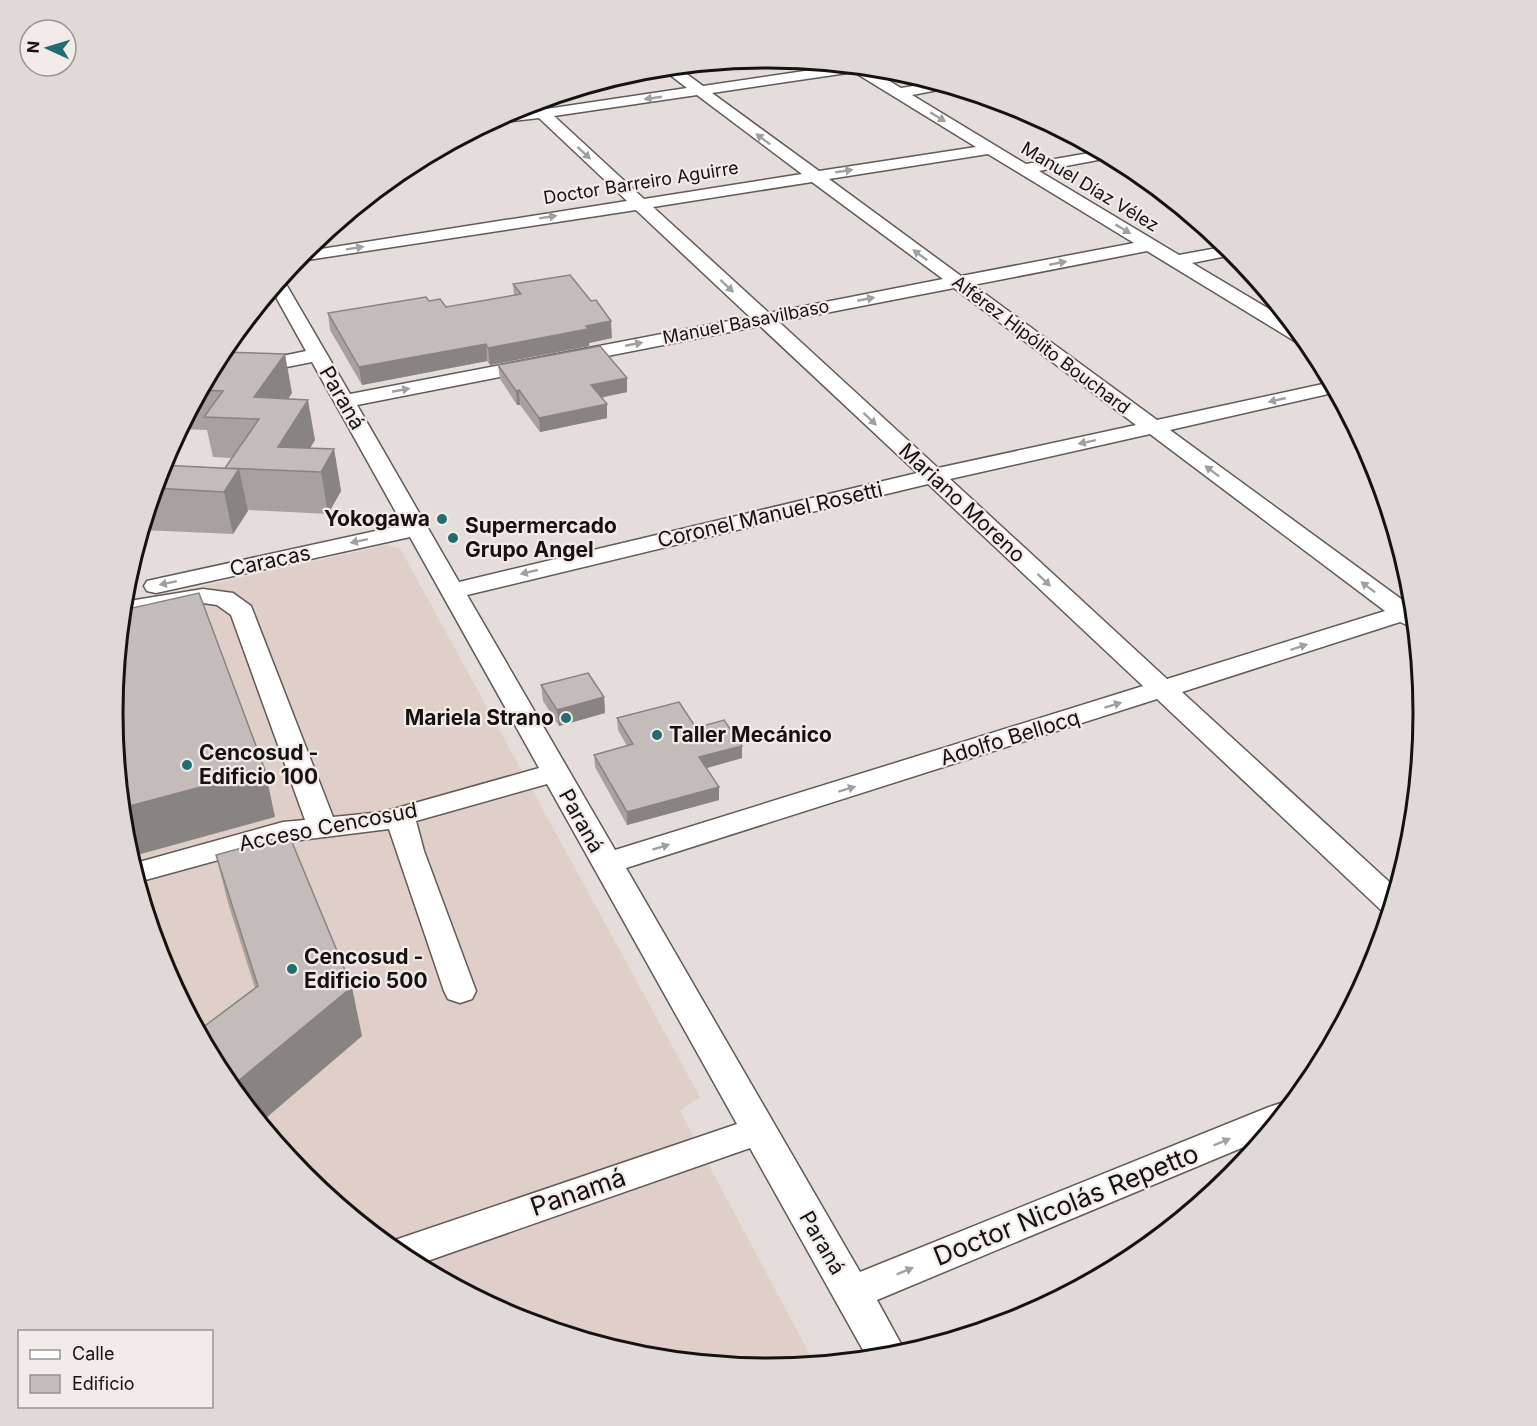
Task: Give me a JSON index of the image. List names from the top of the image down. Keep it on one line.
{"streets":{"street":["Doctor Barreiro Aguirre","Manuel Díaz Vélez","Manuel Basavilbaso","Alférez Hipólito Bouchard","Paraná","Mariano Moreno","Coronel Manuel Rosetti","Caracas","Adolfo Bellocq","Acceso Cencosud","Panamá","Doctor Nicolás Repetto"]},"crossings":[["Doctor Barreiro Aguirre","Manuel Díaz Vélez"],["Doctor Barreiro Aguirre","Alférez Hipólito Bouchard"],["Doctor Barreiro Aguirre","Mariano Moreno"],["Manuel Díaz Vélez","Manuel Basavilbaso"],["Manuel Basavilbaso","Alférez Hipólito Bouchard"],["Manuel Basavilbaso","Paraná"],["Manuel Basavilbaso","Mariano Moreno"],["Alférez Hipólito Bouchard","Coronel Manuel Rosetti"],["Paraná","Coronel Manuel Rosetti"],["Paraná","Caracas"],["Paraná","Adolfo Bellocq"],["Paraná","Acceso Cencosud"],["Paraná","Panamá"],["Paraná","Doctor Nicolás Repetto"],["Mariano Moreno","Coronel Manuel Rosetti"],["Mariano Moreno","Adolfo Bellocq"]],"one_way":["Doctor Barreiro Aguirre","Manuel Díaz Vélez","Alférez Hipólito Bouchard","Mariano Moreno","Coronel Manuel Rosetti","Adolfo Bellocq","Doctor Nicolás Repetto"],"places":["Yokogawa","Supermercado Grupo Angel","Mariela Strano","Taller Mecánico","Cencosud - Edificio 100","Cencosud - Edificio 500"],"legend":["Calle","Edificio"],"north":"left"}
